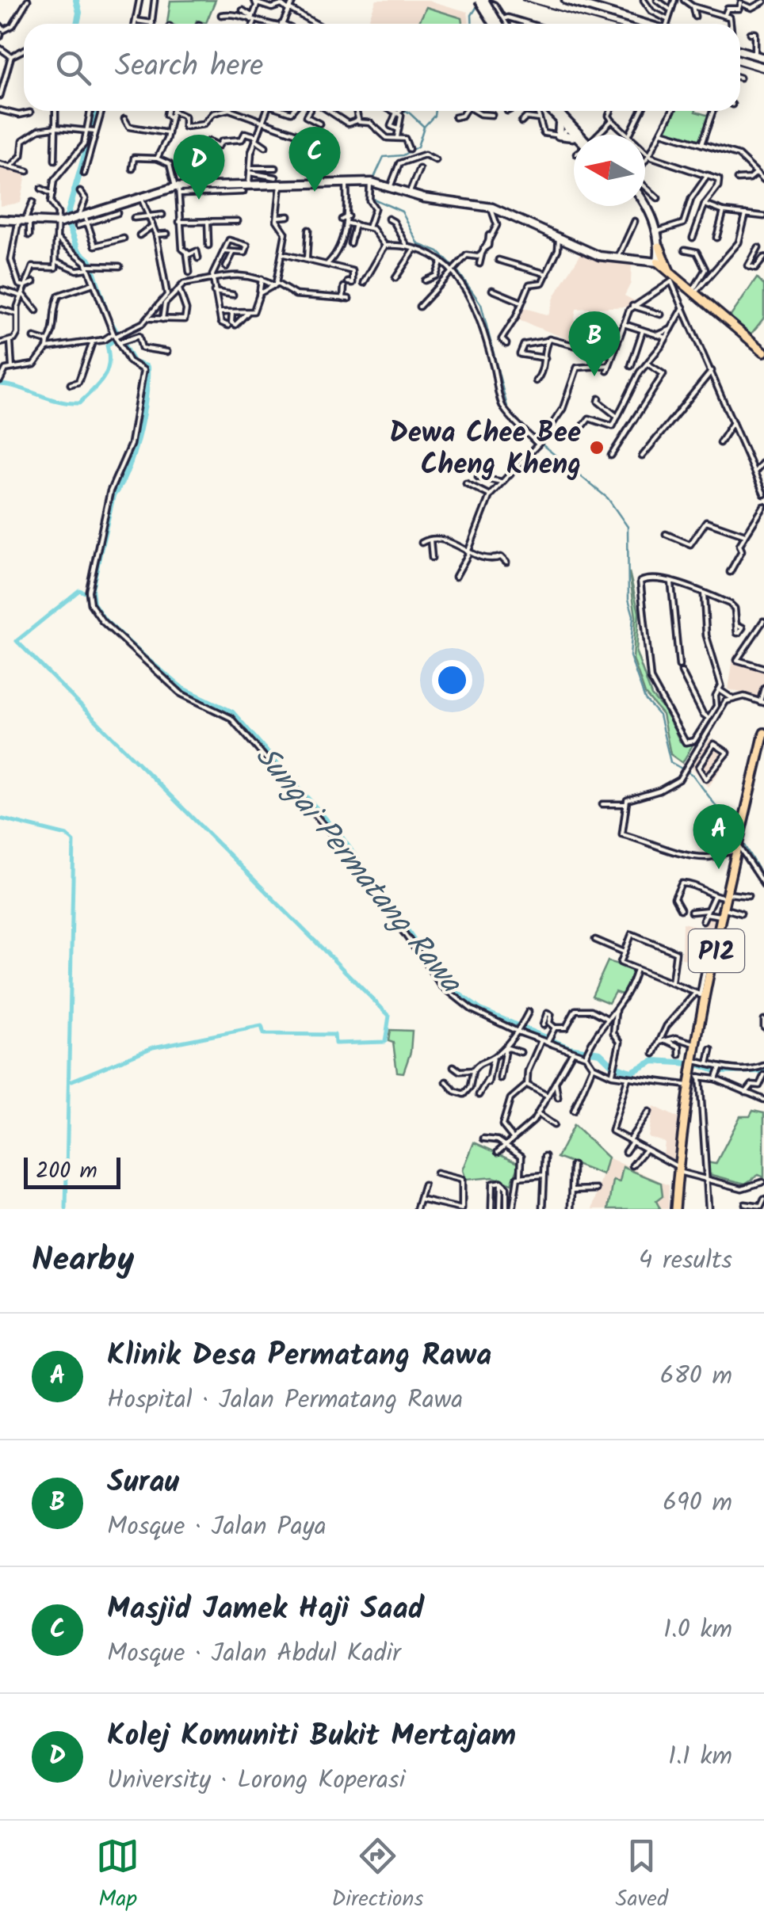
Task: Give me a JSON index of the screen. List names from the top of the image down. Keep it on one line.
{"streets":{"main road":["P12"]},"water":["Sungai Permatang Rawa"],"places":["Dewa Chee Bee Cheng Kheng"],"scale_bar":"200 m","north":"left","page":{"search":"Search here","pins":["C","D","B","A"],"scale":"200 m","heading":["Nearby","4 results"],"list":[{"mark":"A","name":"Klinik Desa Permatang Rawa","note":"Hospital · Jalan Permatang Rawa","value":"680 m"},{"mark":"B","name":"Surau","note":"Mosque · Jalan Paya","value":"690 m"},{"mark":"C","name":"Masjid Jamek Haji Saad","note":"Mosque · Jalan Abdul Kadir","value":"1.0 km"},{"mark":"D","name":"Kolej Komuniti Bukit Mertajam","note":"University · Lorong Koperasi","value":"1.1 km"}],"nav":["Map","Directions","Saved"]}}
